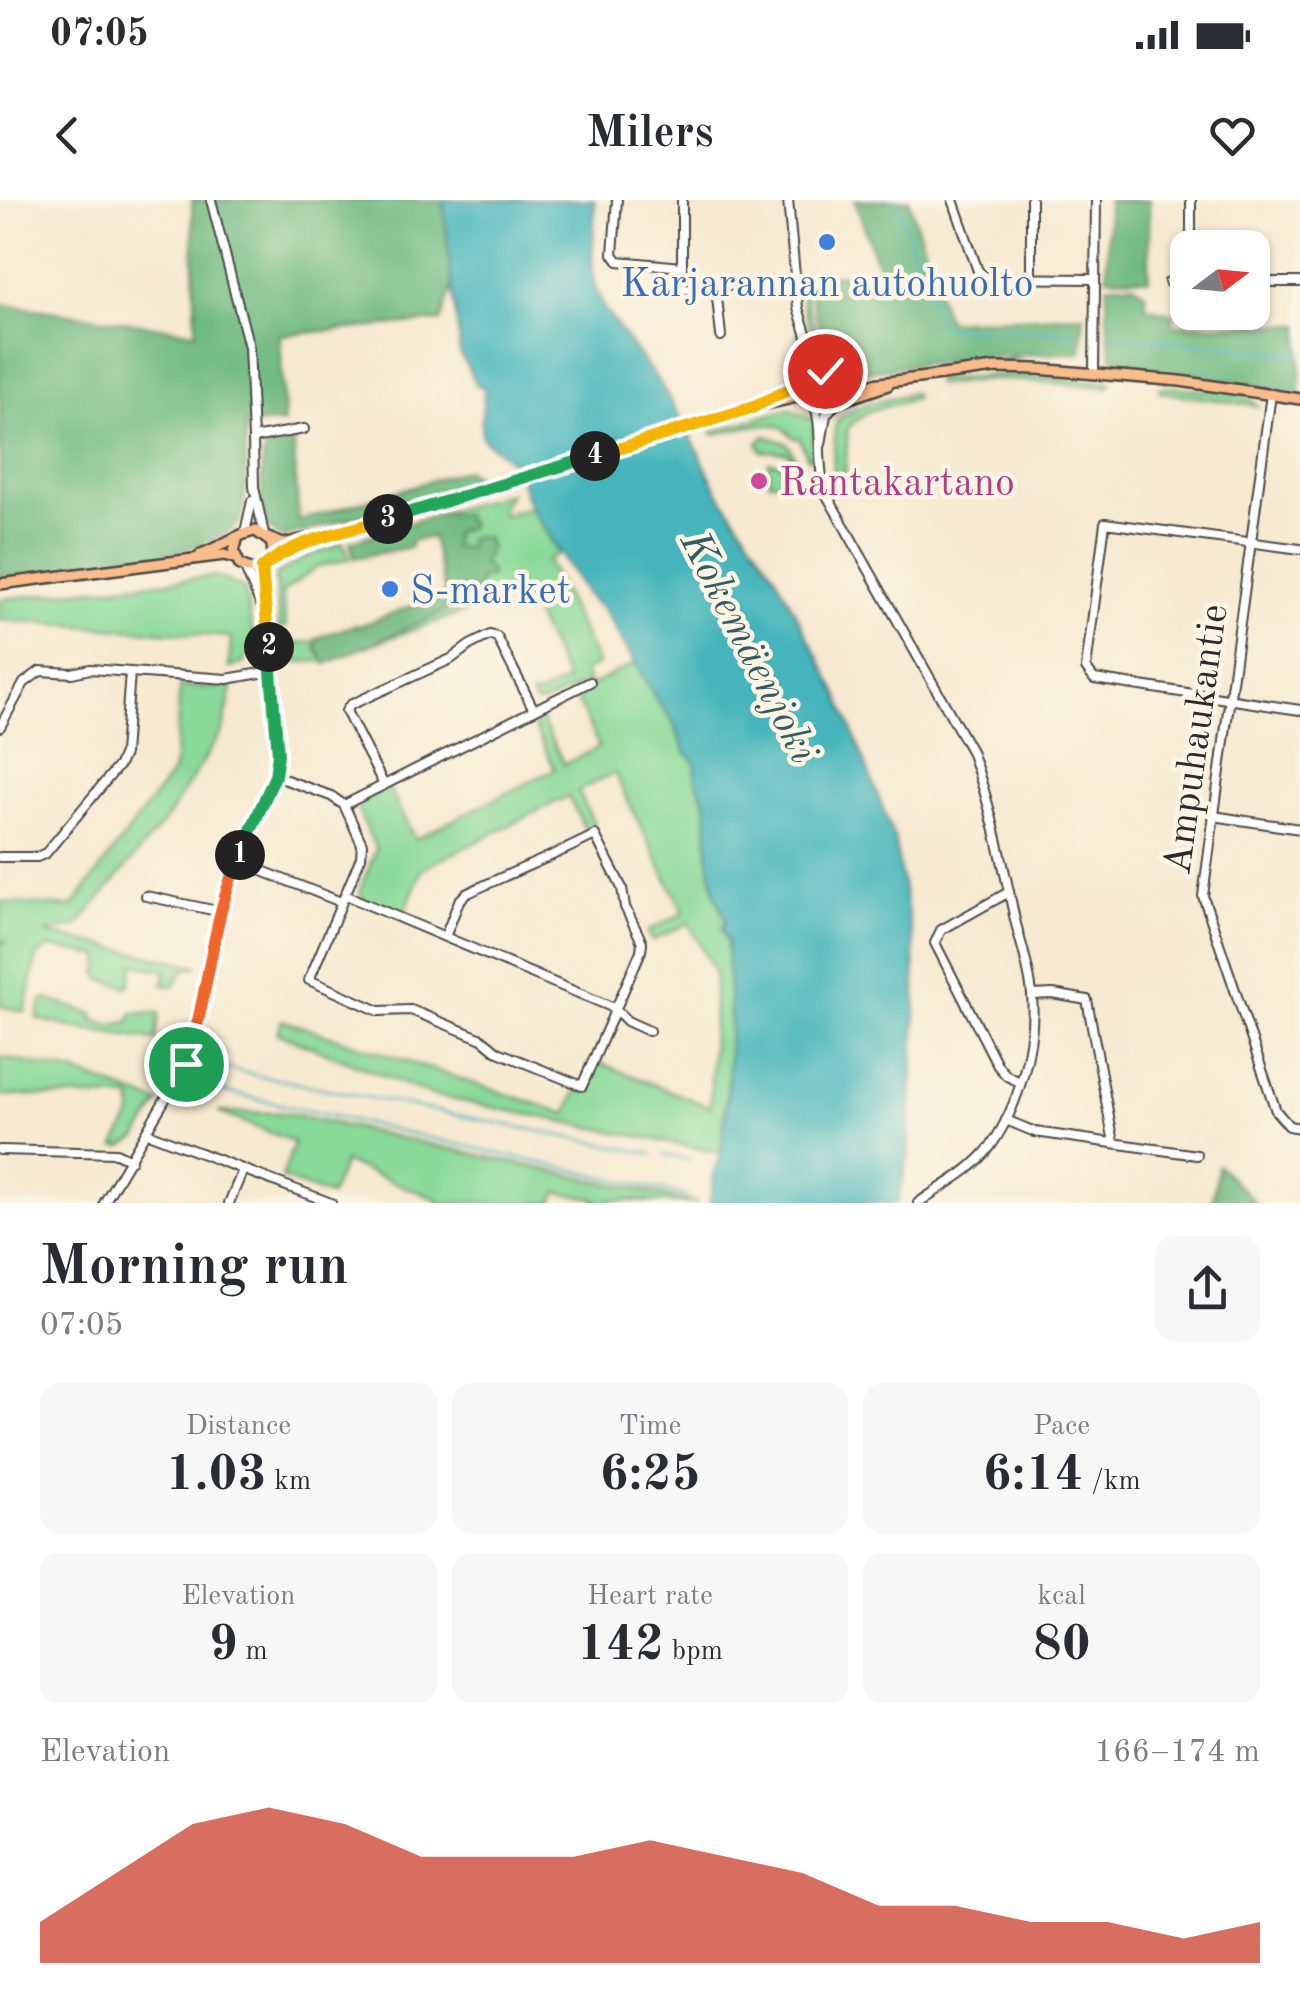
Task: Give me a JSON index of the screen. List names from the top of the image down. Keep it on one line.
{"streets":{"street":["Ampuhaukantie"]},"water":["Kokemäenjoki"],"places":["Karjarannan autohuolto","Rantakartano","S-market"],"north":"right","page":{"status":"07:05","header":"Milers","pins":["4","3","2","1"],"heading":["Morning run","07:05"],"stats":[["Distance","1.03 km"],["Time","6:25"],["Pace","6:14 /km"],["Elevation","9 m"],["Heart rate","142 bpm"],["kcal","80"]],"chart":["Elevation","166–174 m"]}}
